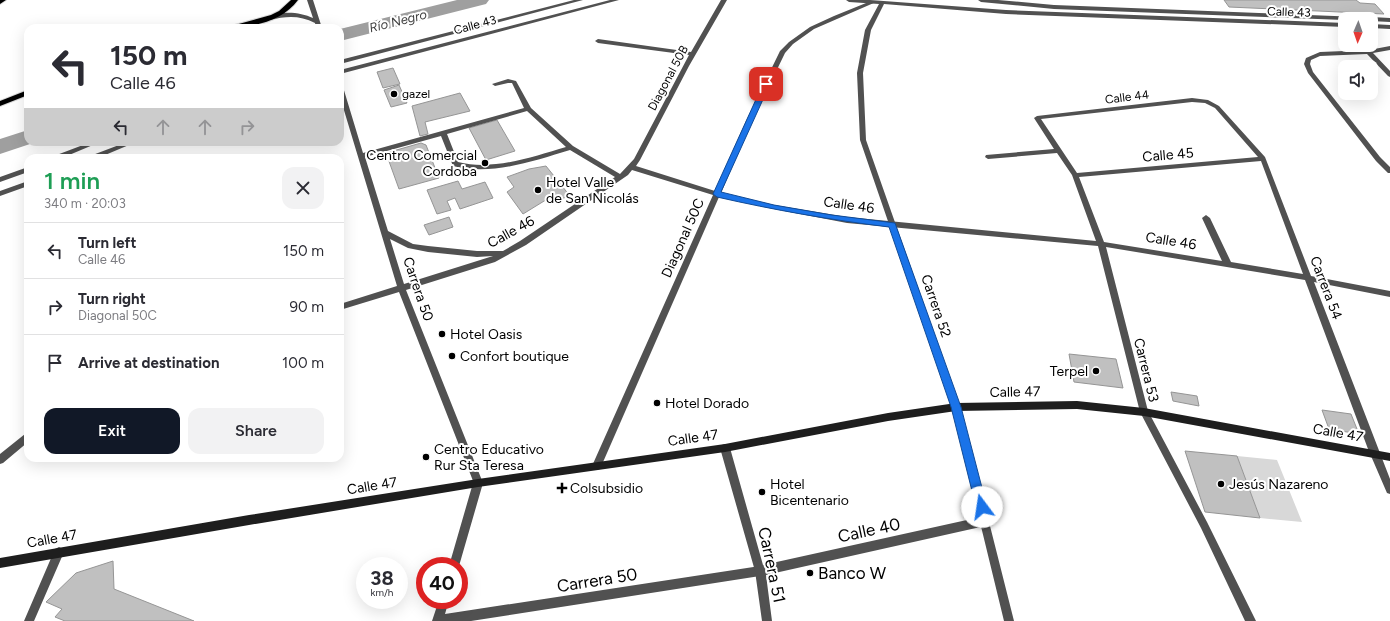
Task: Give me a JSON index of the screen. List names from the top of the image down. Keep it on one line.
{"streets":{"main road":["Calle 47"],"street":["Calle 43","Diagonal 50B","Calle 44","Calle 45","Calle 46","Diagonal 50C","Carrera 54","Carrera 50","Carrera 52","Carrera 53","Calle 40","Carrera 51"]},"crossings":[["Calle 43","Diagonal 50C"],["Calle 43","Carrera 52"],["Diagonal 50B","Calle 46"],["Calle 44","Carrera 54"],["Calle 44","Carrera 53"],["Calle 45","Carrera 54"],["Calle 45","Carrera 53"],["Calle 46","Diagonal 50C"],["Calle 46","Carrera 54"],["Calle 46","Carrera 50"],["Calle 46","Carrera 52"],["Calle 46","Carrera 53"],["Diagonal 50C","Calle 47"],["Carrera 54","Calle 47"],["Carrera 50","Calle 47"],["Carrera 50","Calle 40"],["Carrera 50","Carrera 51"],["Carrera 52","Calle 47"],["Carrera 52","Calle 40"],["Carrera 53","Calle 47"],["Calle 47","Carrera 51"],["Calle 40","Carrera 51"]],"water":["Río Negro"],"places":{"other":["gazel","Centro Comercial Cordoba","Hotel Valle de San Nicolás","Hotel Oasis","Confort boutique","Terpel","Hotel Dorado","Centro Educativo Rur Sta Teresa","Jesús Nazareno","Hotel Bicentenario","Banco W"],"health":["Colsubsidio"]},"north":"bottom","page":{"turn":["150 m","Calle 46"],"heading":["1 min","340 m · 20:03"],"list":[{"name":"Turn left","note":"Calle 46","value":"150 m"},{"name":"Turn right","note":"Diagonal 50C","value":"90 m"},{"name":"Arrive at destination","value":"100 m"}],"buttons":["Exit","Share"],"speed":"38 km/h","limit":"40"}}
